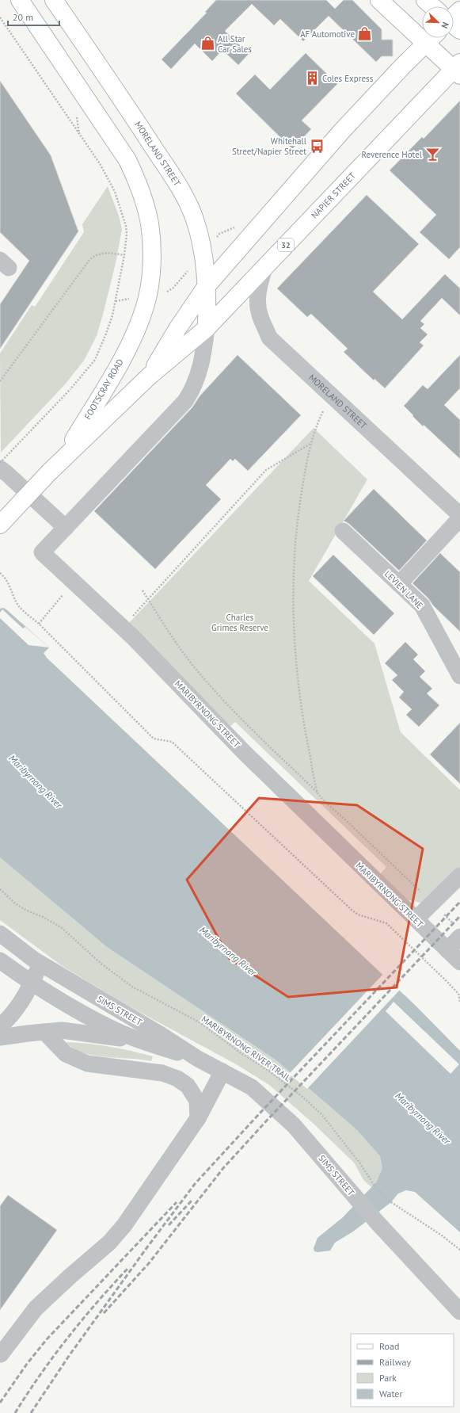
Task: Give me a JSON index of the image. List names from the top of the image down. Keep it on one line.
{"streets":{"main road":["MORELAND STREET","NAPIER STREET","32","FOOTSCRAY ROAD"],"street":["LEVIEN LANE","MARIBYRNONG STREET","SIMS STREET"],"path":["MARIBYRNONG RIVER TRAIL"]},"crossings":[["MORELAND STREET","NAPIER STREET"],["MORELAND STREET","32"],["MORELAND STREET","FOOTSCRAY ROAD"],["NAPIER STREET","FOOTSCRAY ROAD"],["32","FOOTSCRAY ROAD"]],"water":["Maribyrnong River"],"parks":["Charles Grimes Reserve"],"places":{"shop":["AF Automotive","All Star Car Sales"],"building":["Coles Express"],"bus stop":["Whitehall Street/Napier Street"],"bar":["Reverence Hotel"]},"legend":["Road","Railway","Park","Water"],"scale_bar":"20 m","north":"bottom right"}
